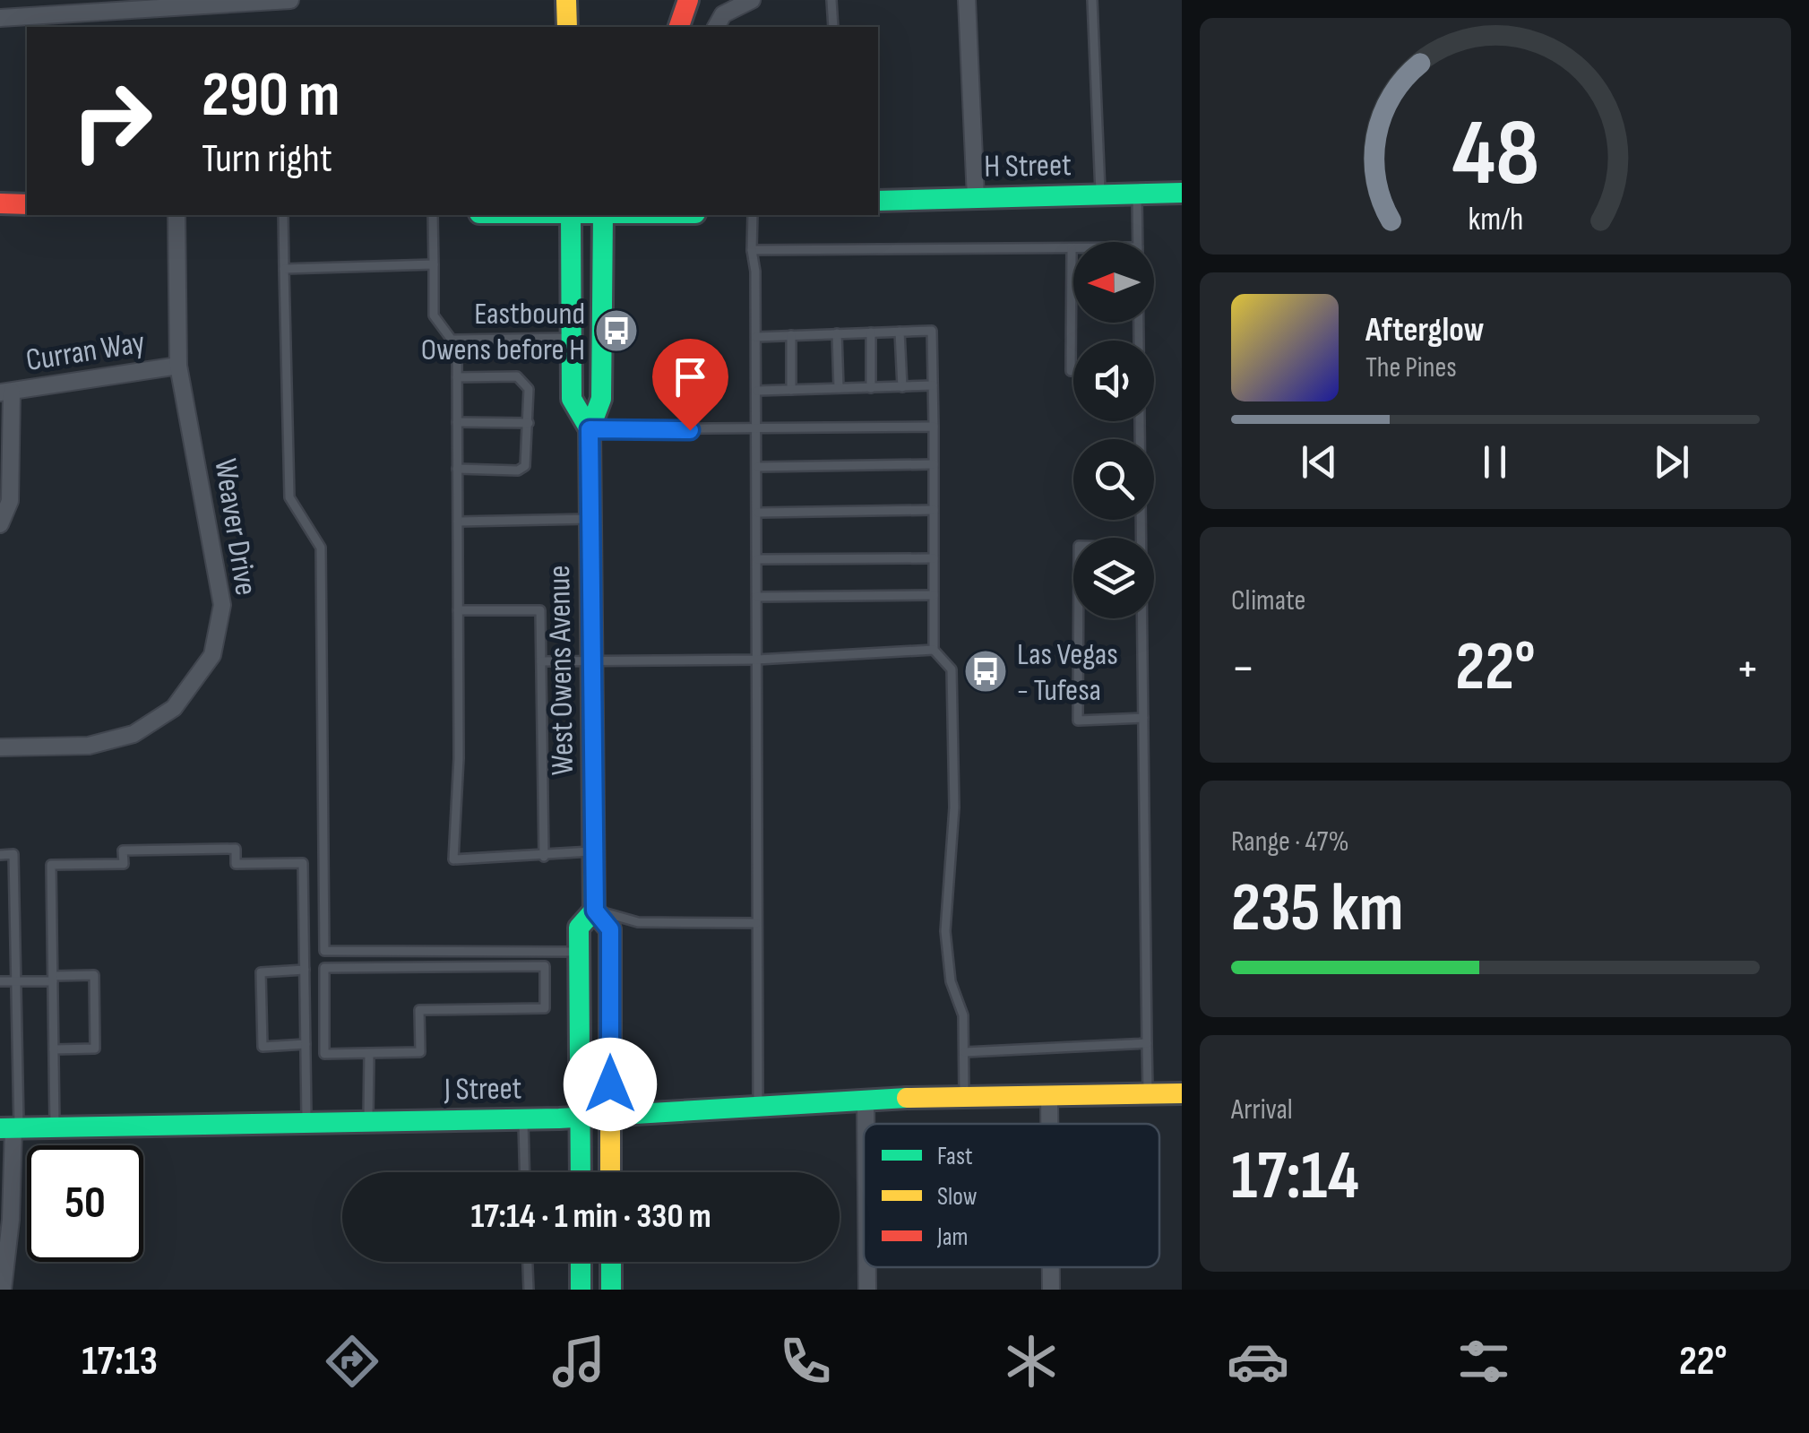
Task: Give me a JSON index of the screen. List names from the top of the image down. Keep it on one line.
{"streets":{"street":["H Street","Curran Way","Weaver Drive","West Owens Avenue","J Street"]},"crossings":[["Curran Way","Weaver Drive"],["West Owens Avenue","J Street"]],"places":{"bus stop":["Eastbound Owens before H","Las Vegas - Tufesa"]},"legend":["Fast","Slow","Jam"],"north":"left","page":{"turn":["290 m","Turn right"],"song":["Afterglow","The Pines"],"tile":["Climate",["Range · 47%","235 km"],["Arrival","17:14"]],"heat":["−","22°","+"],"limit":"50","trip":"17:14 · 1 min · 330 m","tabs":["17:13","22°"],"gauge":["48","km/h"]}}
